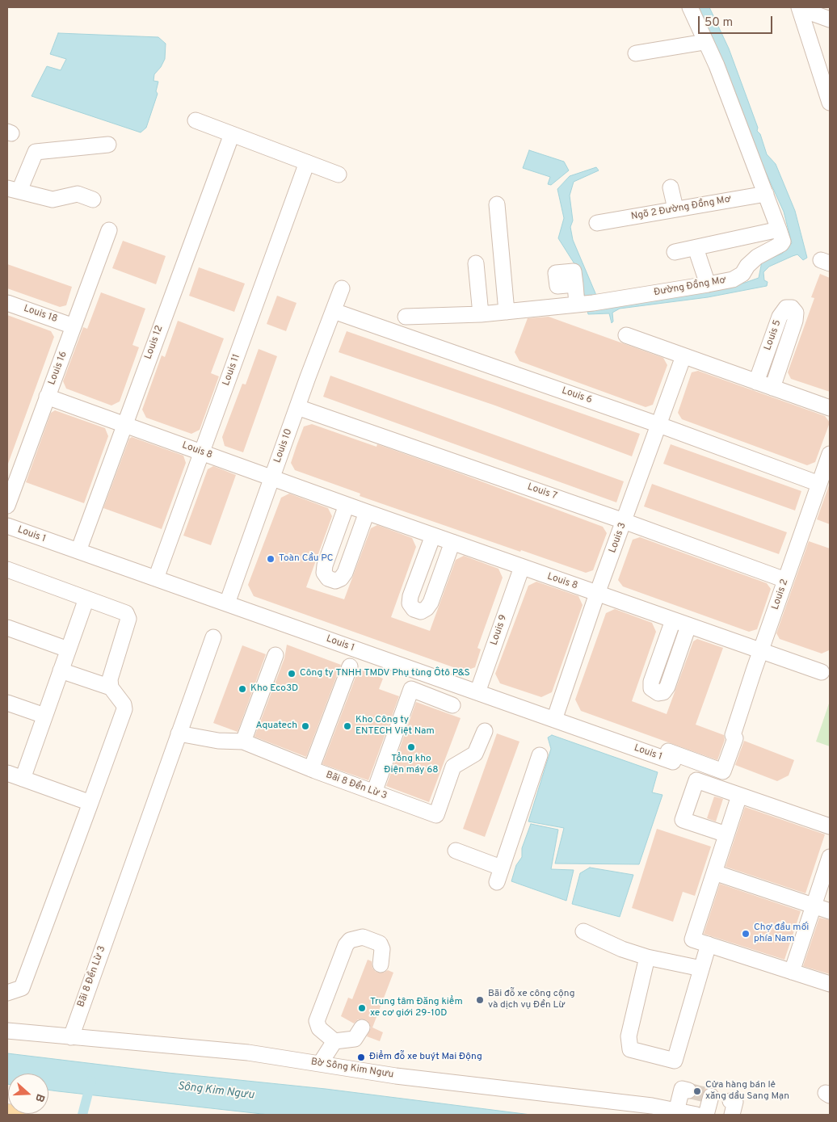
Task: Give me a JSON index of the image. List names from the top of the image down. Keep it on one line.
{"streets":{"street":["Ngõ 2 Đường Đồng Mơ","Đường Đồng Mơ","Louis 18","Louis 5","Louis 12","Louis 16","Louis 11","Louis 6","Louis 10","Louis 8","Louis 7","Louis 1","Louis 3","Louis 2","Louis 9","Bãi 8 Đền Lừ 3","Bờ Sông Kim Ngưu"]},"crossings":[["Ngõ 2 Đường Đồng Mơ","Đường Đồng Mơ"],["Louis 18","Louis 16"],["Louis 12","Louis 8"],["Louis 12","Louis 1"],["Louis 16","Louis 8"],["Louis 11","Louis 8"],["Louis 11","Louis 1"],["Louis 6","Louis 10"],["Louis 6","Louis 3"],["Louis 6","Louis 2"],["Louis 10","Louis 8"],["Louis 10","Louis 7"],["Louis 10","Louis 1"],["Louis 8","Louis 3"],["Louis 8","Louis 2"],["Louis 8","Louis 9"],["Louis 7","Louis 3"],["Louis 7","Louis 2"],["Louis 1","Louis 3"],["Louis 1","Louis 2"],["Louis 1","Louis 9"],["Bãi 8 Đền Lừ 3","Bờ Sông Kim Ngưu"]],"water":["Sông Kim Ngưu"],"places":["Toàn Cầu PC","Công ty TNHH TMDV Phụ tùng Ôtô P&S","Kho Eco3D","Aquatech","Kho Công ty ENTECH Việt Nam","Tổng kho Điện máy 68","Chợ đầu mối phía Nam","Bãi đỗ xe công cộng và dịch vụ Đền Lừ","Trung tâm Đăng kiểm xe cơ giới 29-10D","Điểm đỗ xe buýt Mai Động","Cửa hàng bán lẻ xăng dầu Sang Mạn"],"scale_bar":"50 m","north":"right"}
